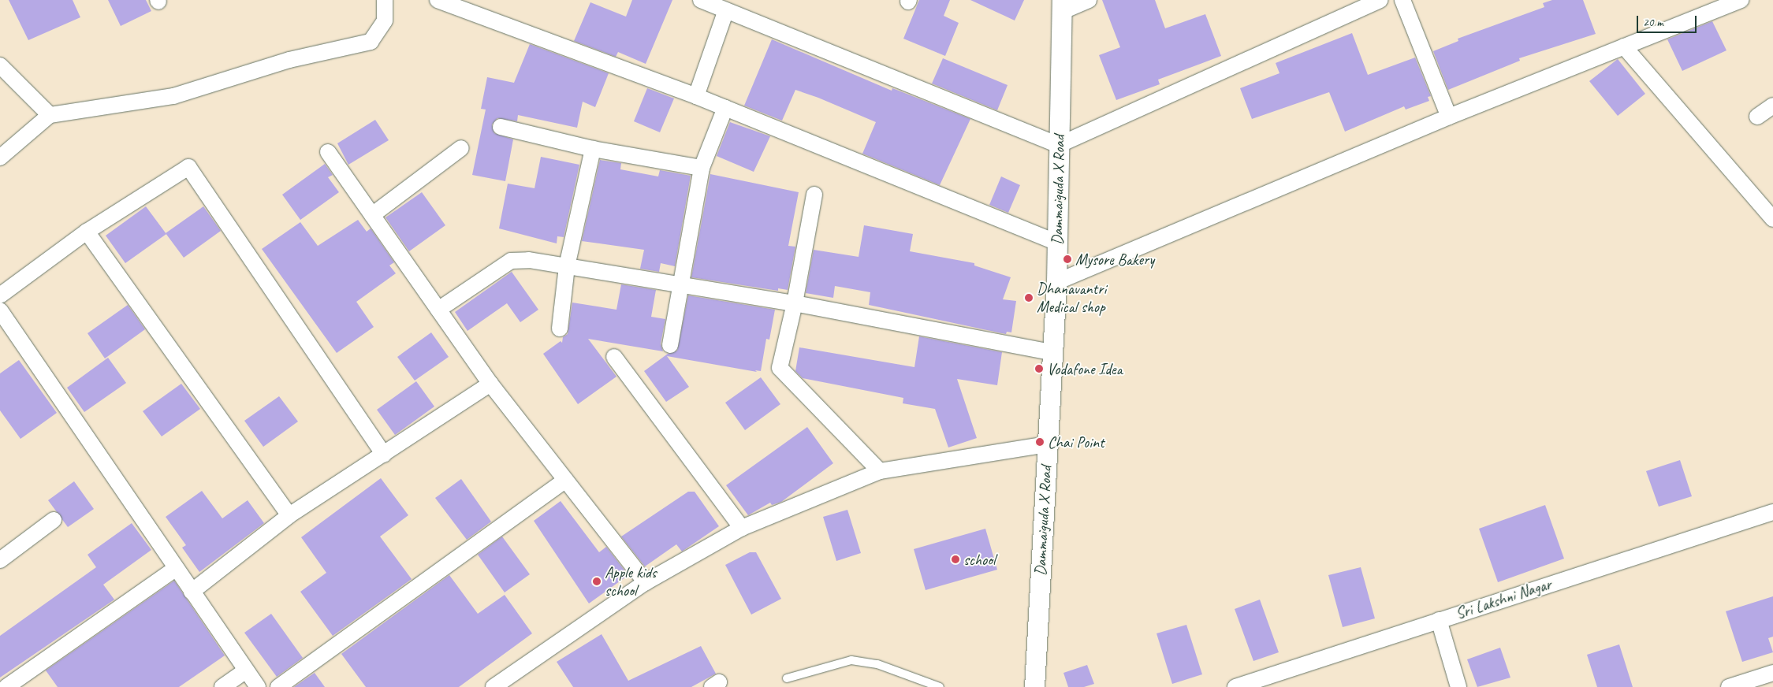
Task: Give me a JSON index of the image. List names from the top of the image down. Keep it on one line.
{"streets":{"street":["Dammaiguda X Road","Sri Lakshni Nagar"]},"places":["Mysore Bakery","Dhanavantri Medical shop","Vodafone Idea","Chai Point","school","Apple kids school"],"scale_bar":"20 m"}
